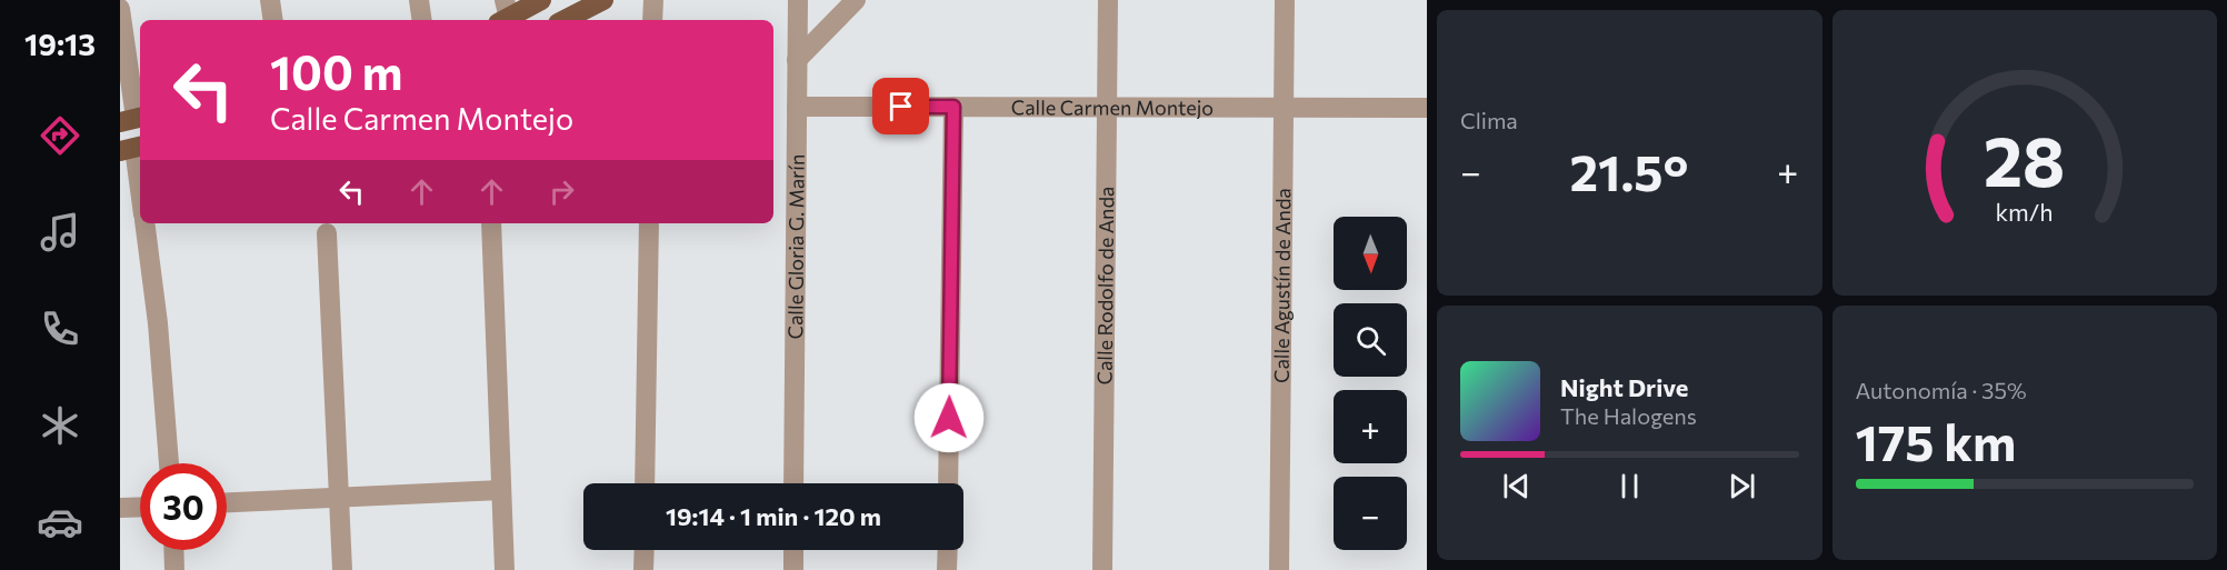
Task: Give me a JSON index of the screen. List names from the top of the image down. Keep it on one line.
{"streets":{"street":["Calle Carmen Montejo","Calle Gloria G. Marín","Calle Rodolfo de Anda","Calle Agustín de Anda"]},"crossings":[["Calle Carmen Montejo","Calle Gloria G. Marín"],["Calle Carmen Montejo","Calle Rodolfo de Anda"],["Calle Carmen Montejo","Calle Agustín de Anda"]],"north":"bottom","page":{"tabs":"19:13","tile":["Clima",["Autonomía · 35%","175 km"]],"turn":["100 m","Calle Carmen Montejo"],"heat":["−","21.5°","+"],"map_buttons":["+","−"],"song":["Night Drive","The Halogens"],"limit":"30","trip":"19:14 · 1 min · 120 m","gauge":["28","km/h"]}}
